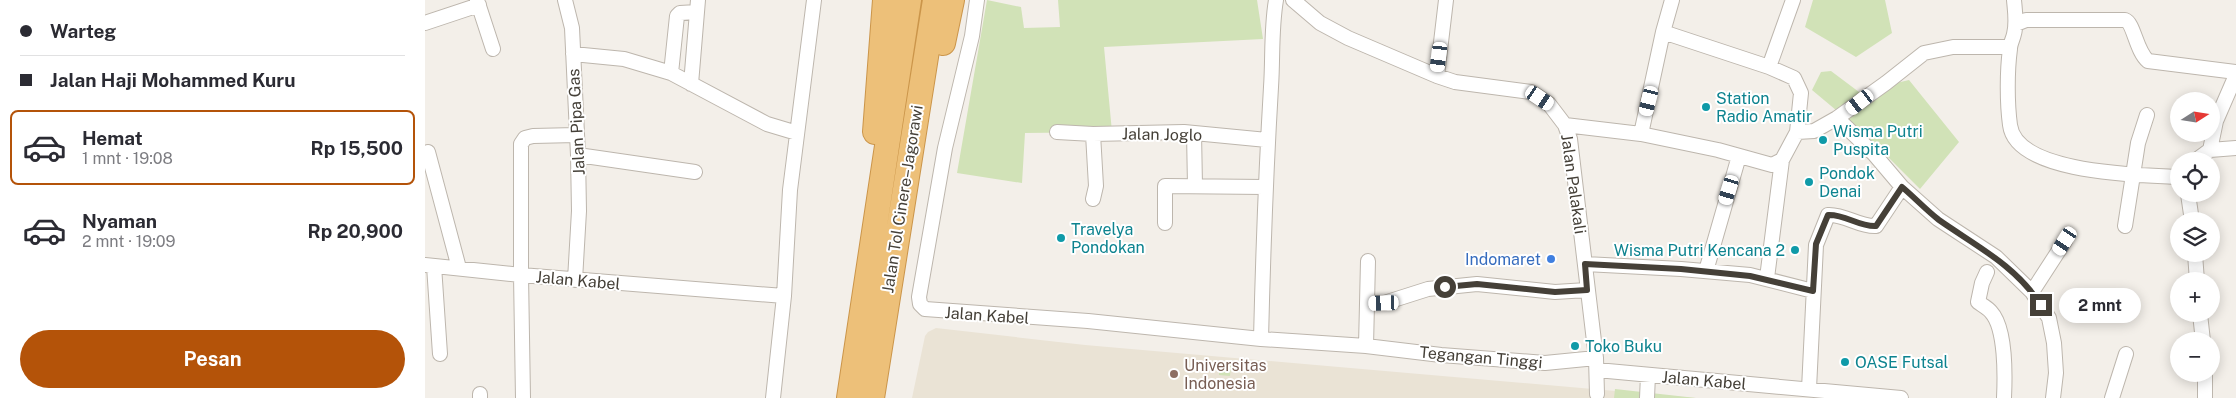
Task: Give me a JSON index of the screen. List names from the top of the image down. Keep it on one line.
{"streets":{"highway":["Jalan Tol Cinere–Jagorawi"],"street":["Jalan Pipa Gas","Jalan Joglo","Jalan Palakali","Jalan Kabel","Tegangan Tinggi"]},"crossings":[["Jalan Pipa Gas","Jalan Kabel"],["Jalan Palakali","Jalan Kabel"],["Jalan Palakali","Tegangan Tinggi"],["Jalan Kabel","Tegangan Tinggi"]],"places":["Station Radio Amatir","Wisma Putri Puspita","Pondok Denai","Travelya Pondokan","Wisma Putri Kencana 2","Indomaret","Toko Buku","OASE Futsal","Universitas Indonesia"],"north":"right","page":{"banner":["Warteg","Jalan Haji Mohammed Kuru"],"map_buttons":["+","−"],"list":[{"name":"Hemat","note":"1 mnt · 19:08","value":"Rp 15,500"},{"name":"Nyaman","note":"2 mnt · 19:09","value":"Rp 20,900"}],"bubble":"2 mnt","buttons":"Pesan"}}
